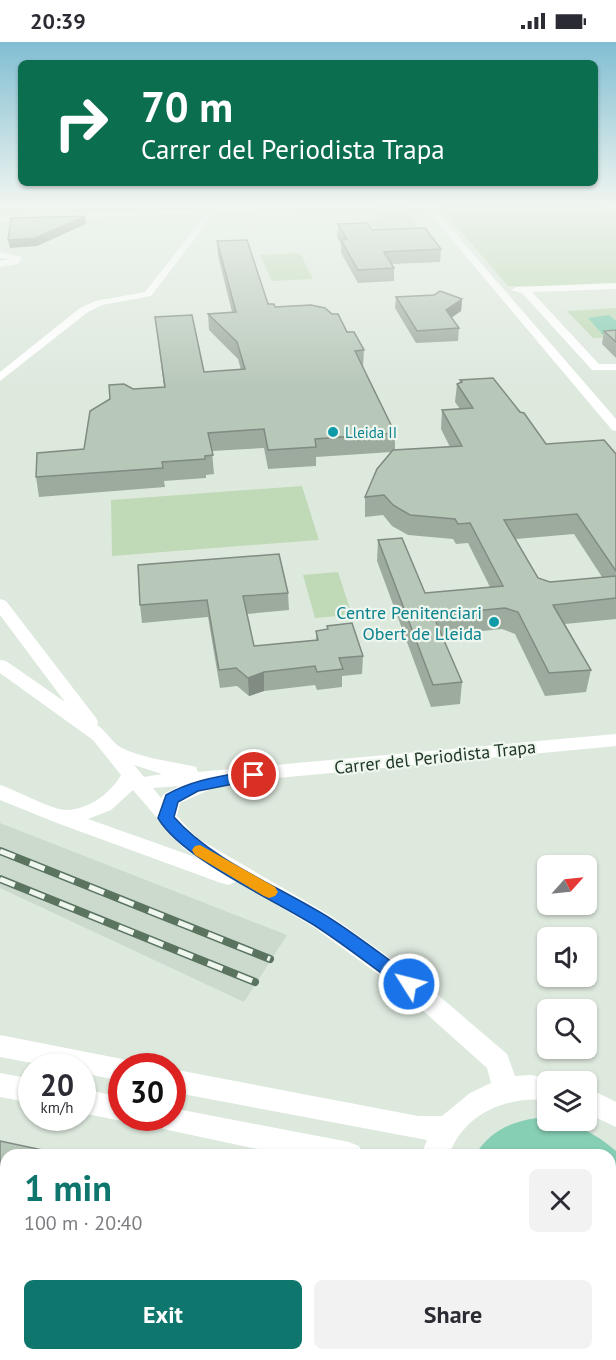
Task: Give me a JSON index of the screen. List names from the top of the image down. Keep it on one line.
{"streets":{"street":["Carrer del Periodista Trapa"]},"places":["Lleida II","Centre Penitenciari Obert de Lleida"],"north":"top right","page":{"status":"20:39","turn":["70 m","Carrer del Periodista Trapa"],"speed":"20 km/h","limit":"30","heading":["1 min","100 m · 20:40"],"buttons":["Exit","Share"]}}
